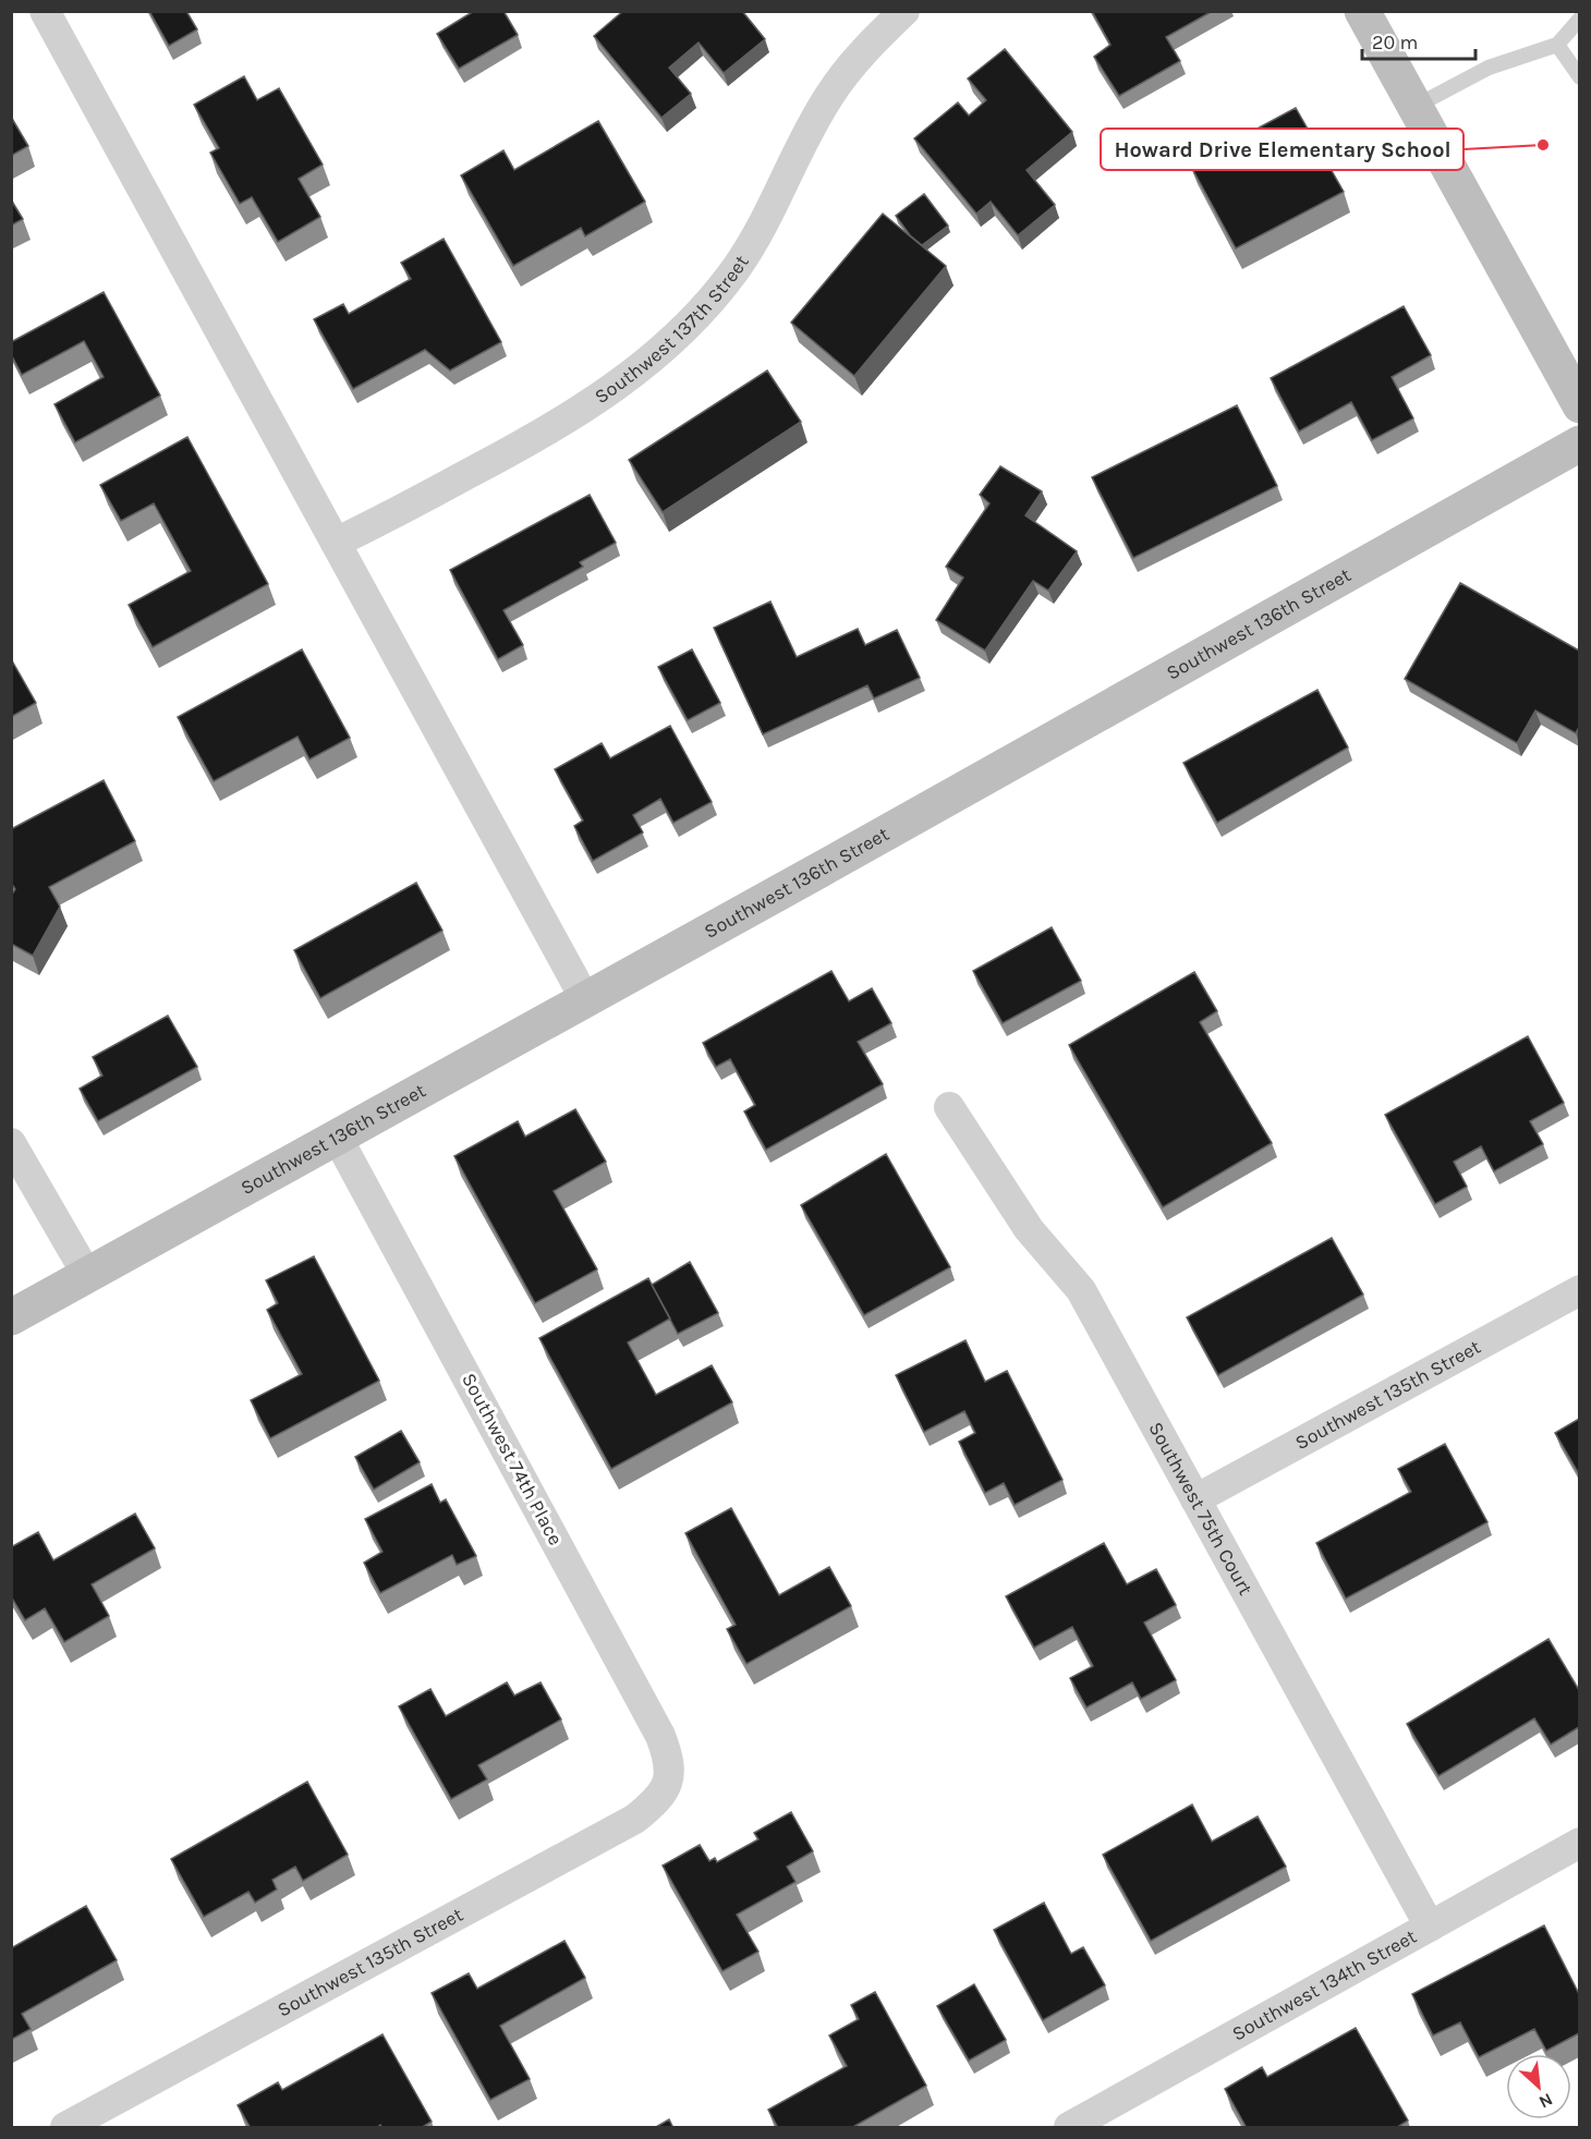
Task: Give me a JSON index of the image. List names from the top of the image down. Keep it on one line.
{"streets":{"street":["Southwest 137th Street","Southwest 136th Street","Southwest 135th Street","Southwest 74th Place","Southwest 75th Court","Southwest 134th Street"]},"crossings":[["Southwest 136th Street","Southwest 74th Place"],["Southwest 135th Street","Southwest 74th Place"],["Southwest 135th Street","Southwest 75th Court"],["Southwest 75th Court","Southwest 134th Street"]],"places":["Howard Drive Elementary School"],"scale_bar":"20 m","north":"bottom right"}
